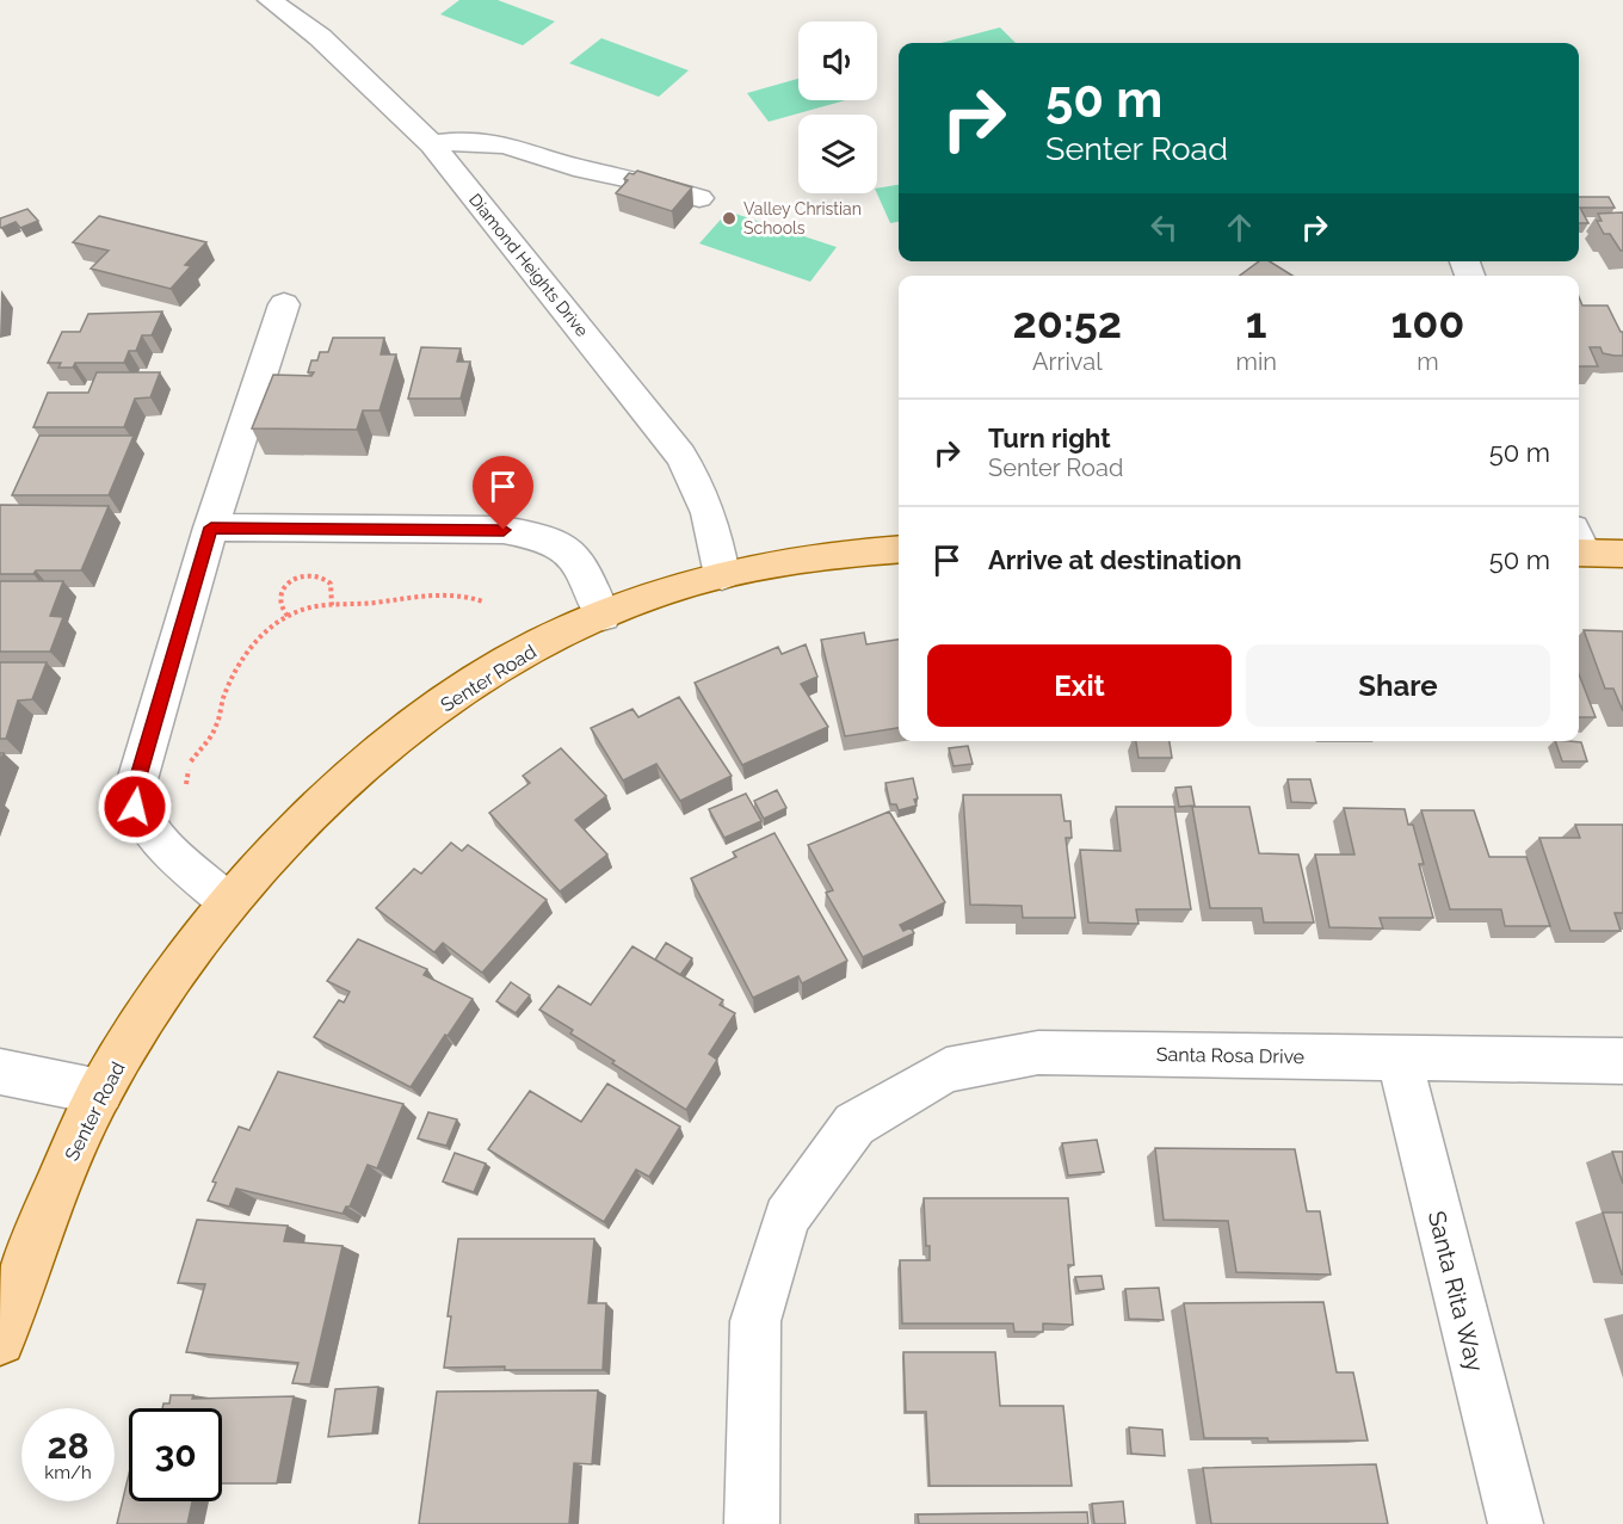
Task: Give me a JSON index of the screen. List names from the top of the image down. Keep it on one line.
{"streets":{"main road":["Senter Road"],"street":["Diamond Heights Drive","Santa Rosa Drive","Santa Rita Way"]},"crossings":[["Diamond Heights Drive","Senter Road"],["Santa Rosa Drive","Santa Rita Way"]],"places":["Valley Christian Schools"],"page":{"turn":["50 m","Senter Road"],"eta":["20:52","Arrival","1","min","100","m"],"list":[{"name":"Turn right","note":"Senter Road","value":"50 m"},{"name":"Arrive at destination","value":"50 m"}],"buttons":["Exit","Share"],"speed":"28 km/h","limit":"30"}}
